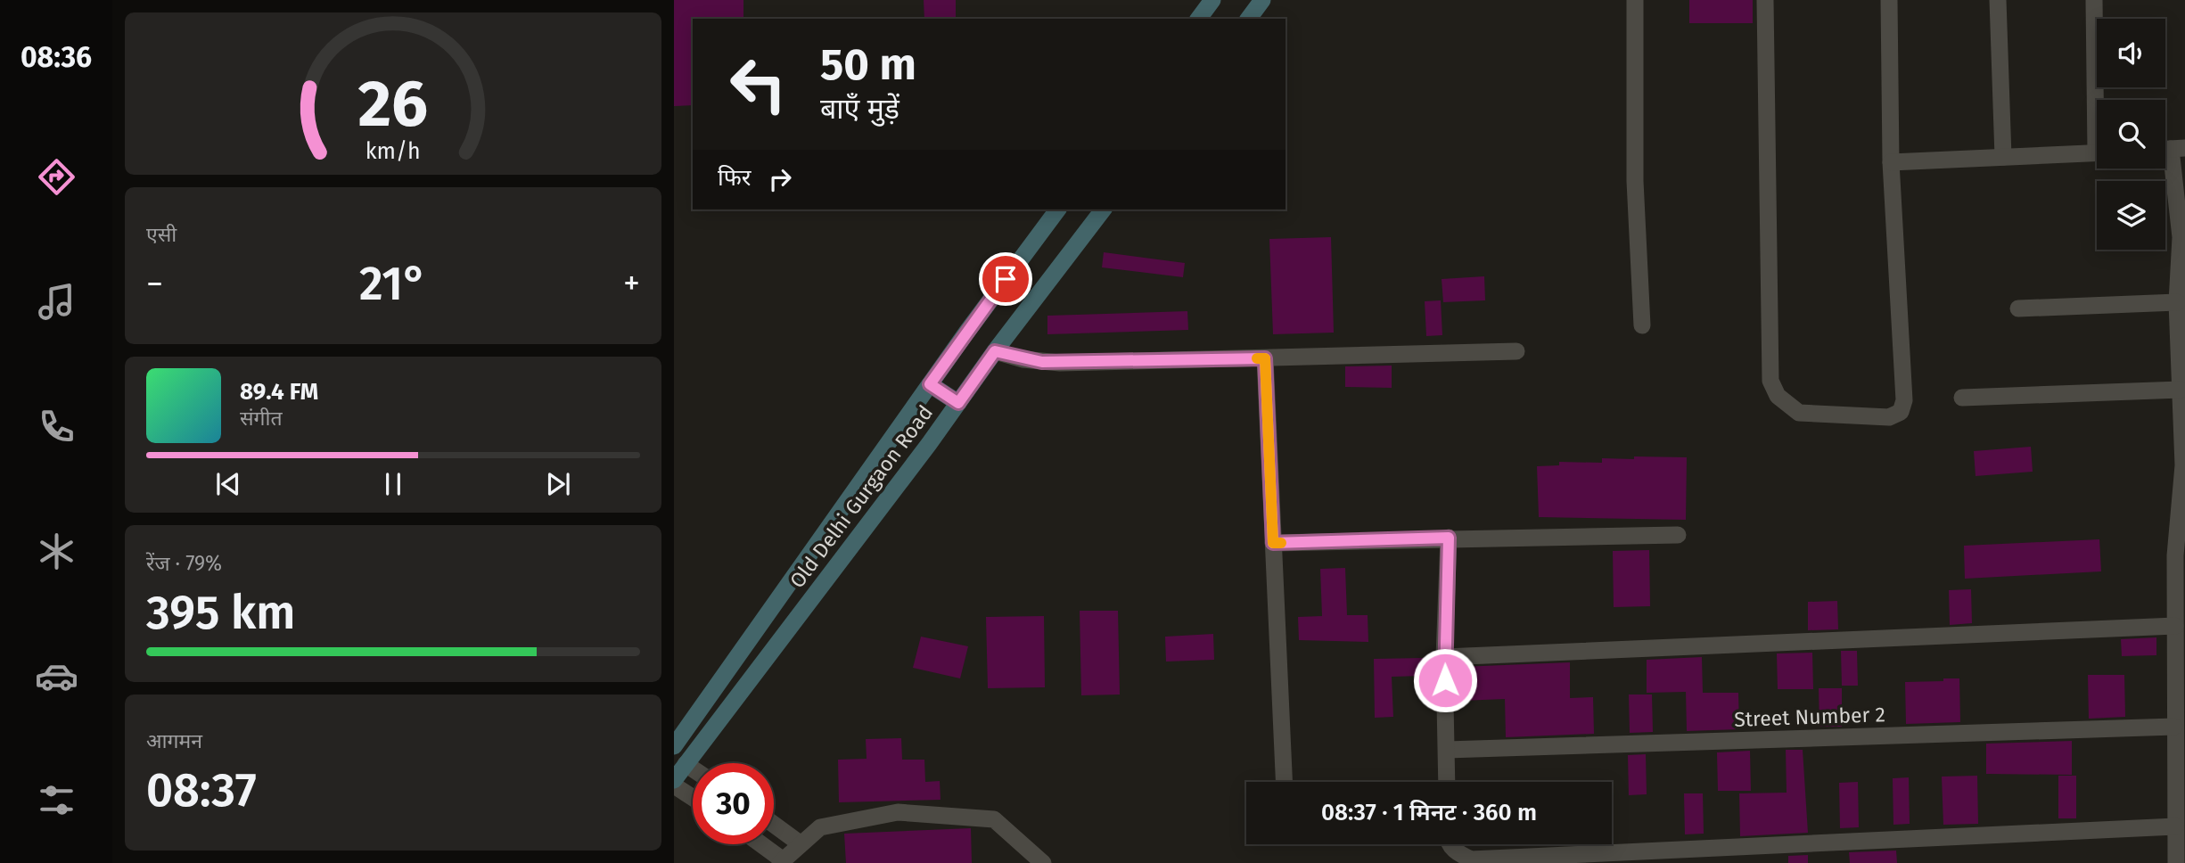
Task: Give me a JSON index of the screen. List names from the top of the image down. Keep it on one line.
{"streets":{"main road":["Old Delhi Gurgaon Road"],"street":["Street Number 2"]},"page":{"tabs":"08:36","turn":["50 m","बाएँ मुड़ें"],"then":"फिर","tile":["एसी",["रेंज · 79%","395 km"],["आगमन","08:37"]],"heat":["−","21°","+"],"song":["89.4 FM","संगीत"],"limit":"30","trip":"08:37 · 1 मिनट · 360 m","gauge":["26","km/h"]}}
